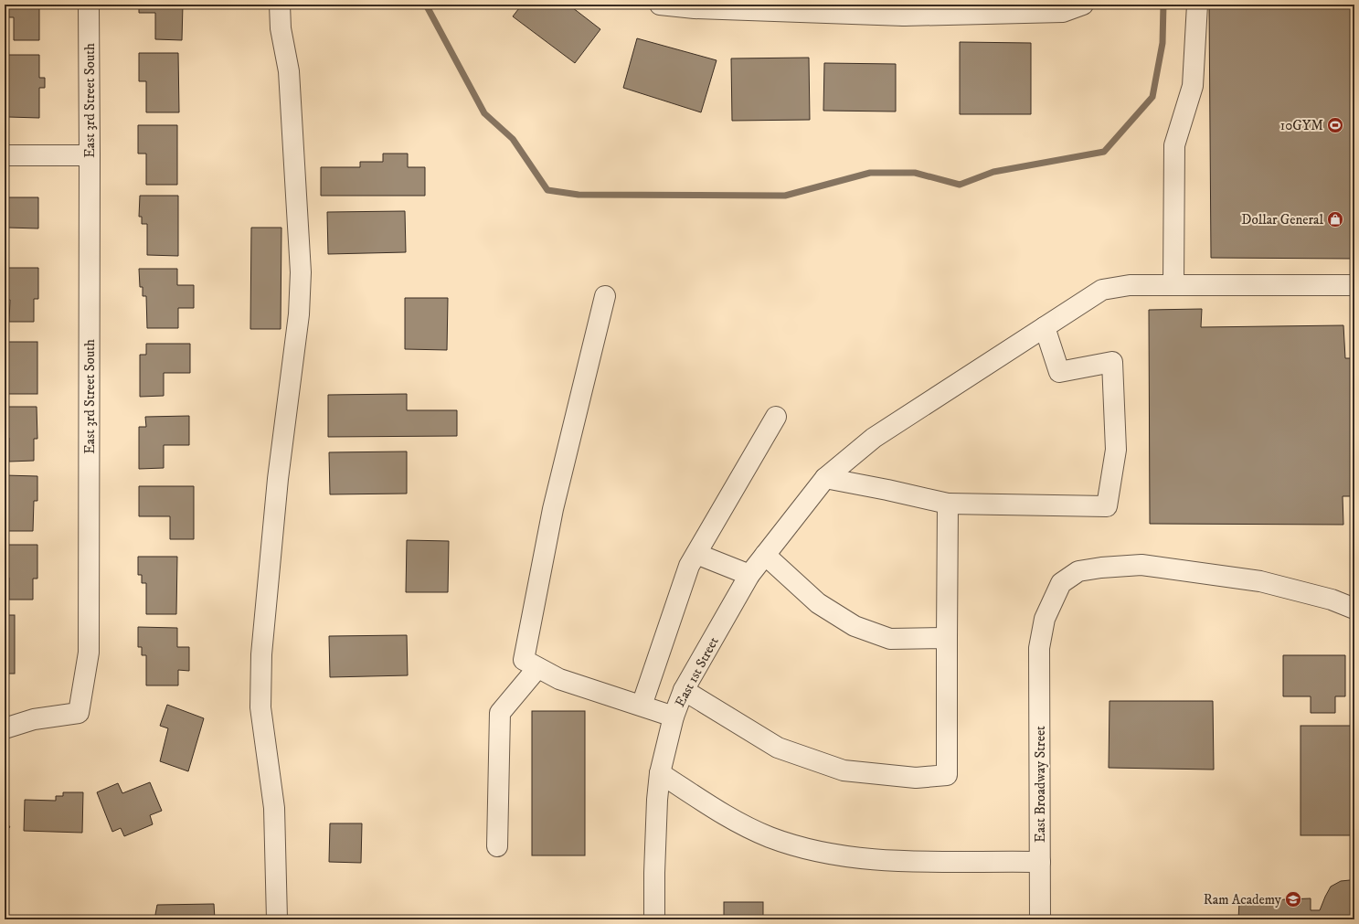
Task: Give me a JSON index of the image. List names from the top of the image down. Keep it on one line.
{"streets":{"street":["East 3rd Street South","East 1st Street","East Broadway Street"]},"places":{"sports":["10GYM"],"shop":["Dollar General"],"school or university":["Ram Academy"]}}
